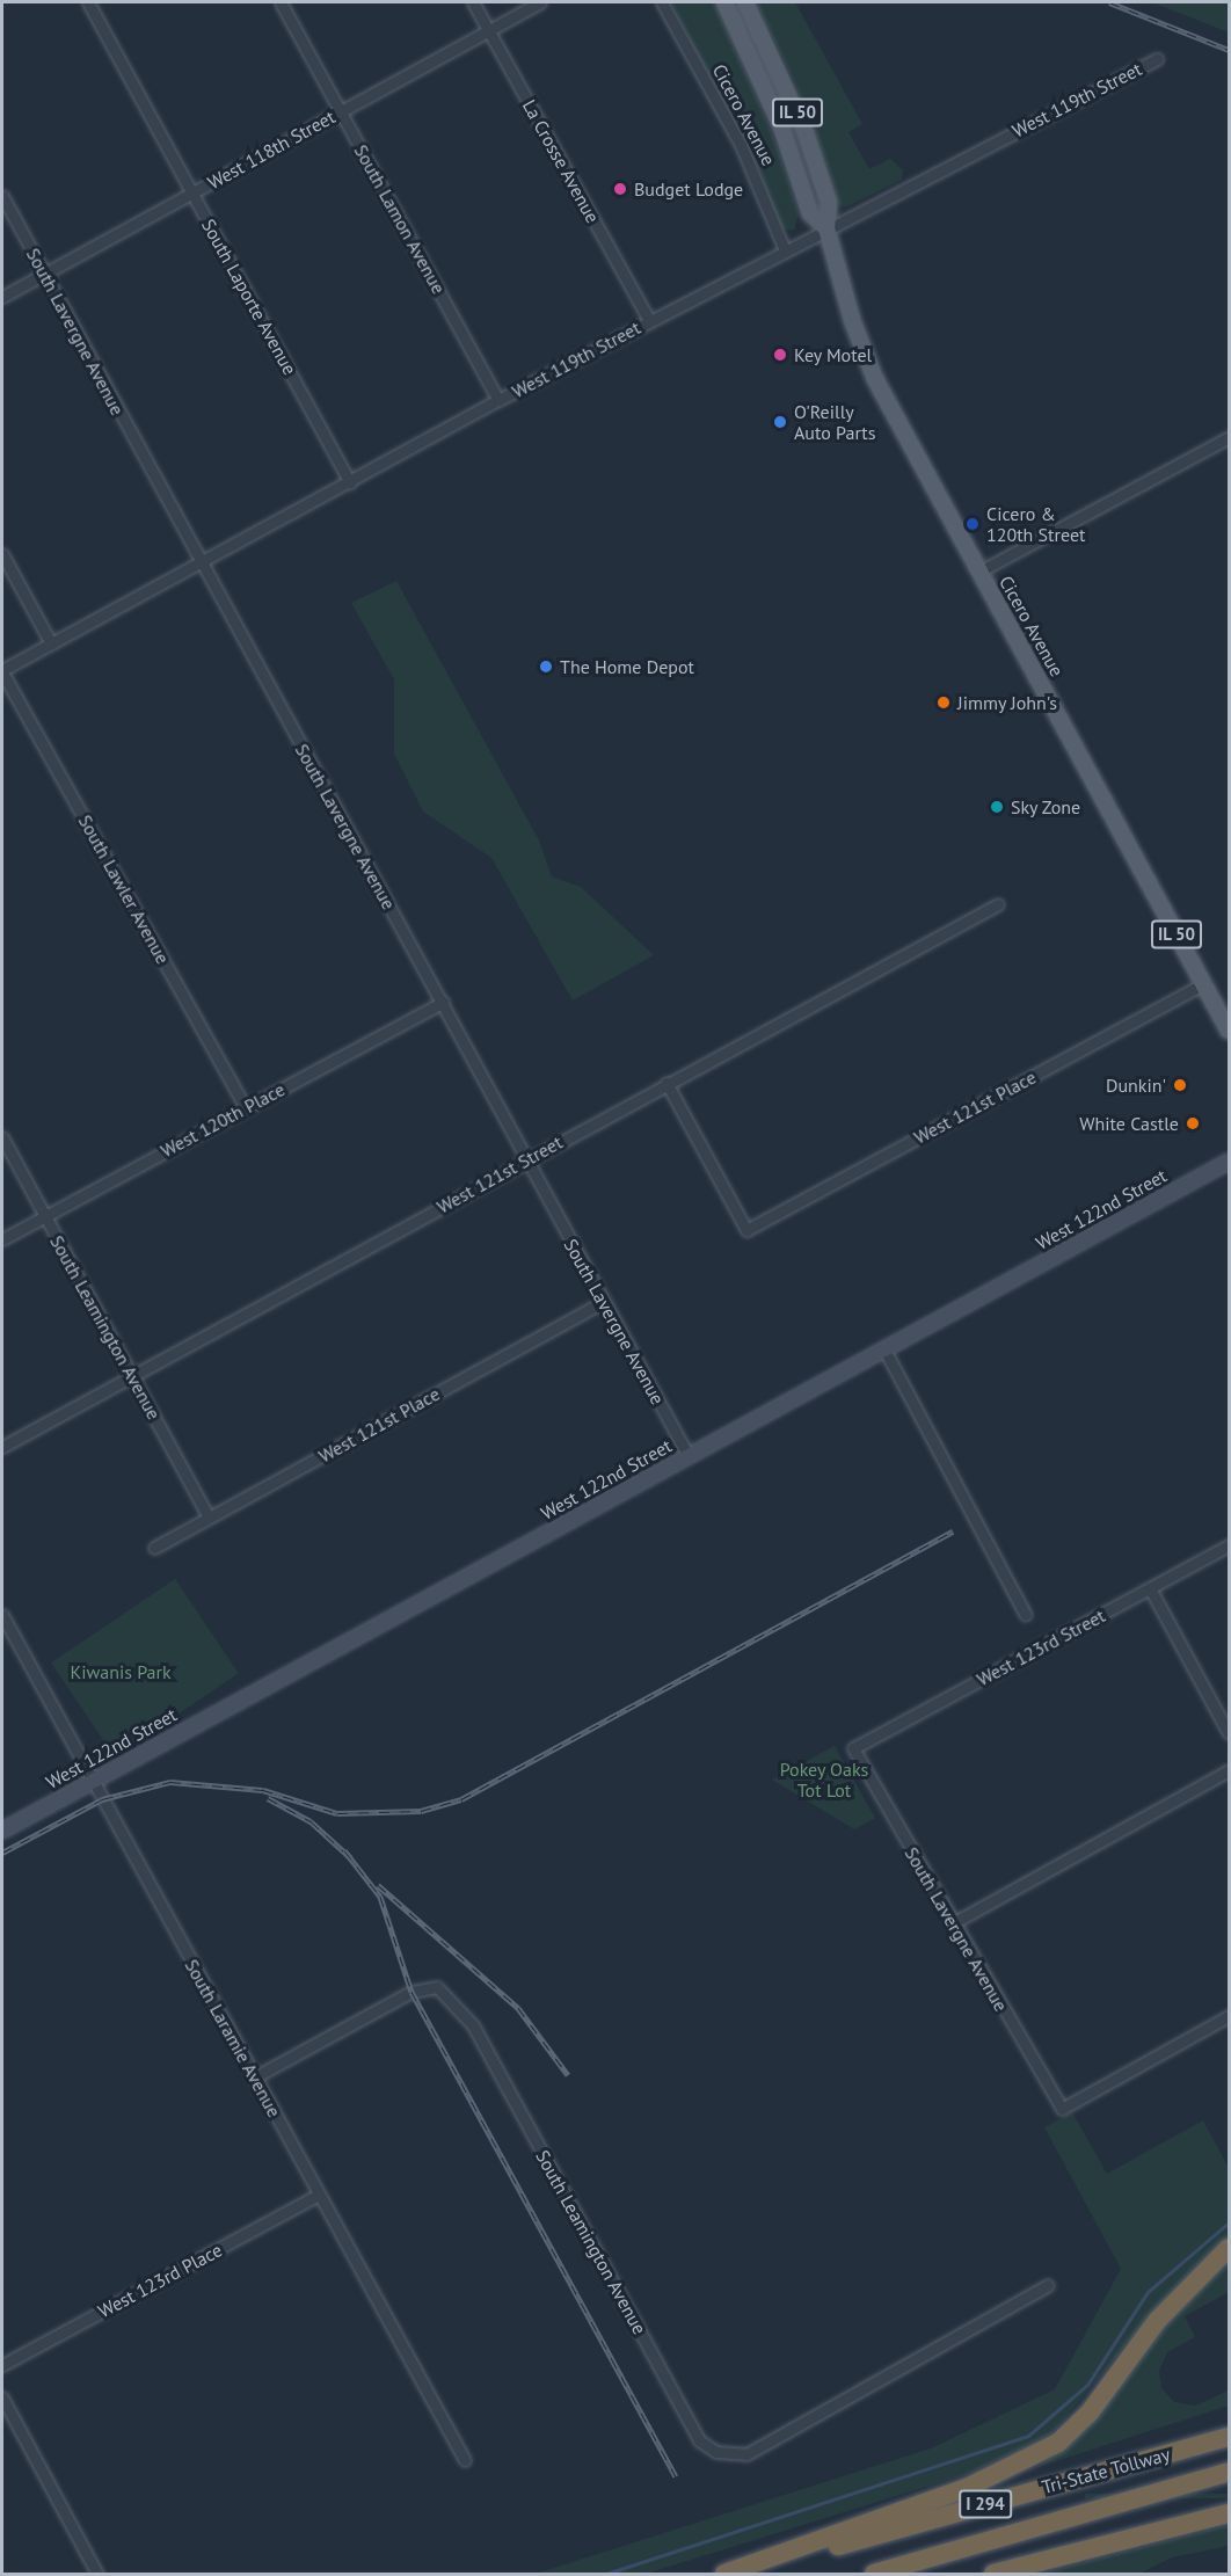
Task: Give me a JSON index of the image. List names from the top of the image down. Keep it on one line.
{"streets":{"highway":["Tri-State Tollway","I 294"],"main road":["IL 50","Cicero Avenue"],"street":["West 119th Street","West 118th Street","La Crosse Avenue","South Lamon Avenue","South Laporte Avenue","South Lavergne Avenue","South Lawler Avenue","West 121st Place","West 120th Place","West 121st Street","West 122nd Street","South Leamington Avenue","West 123rd Street","South Laramie Avenue","West 123rd Place"]},"crossings":[["West 119th Street","Cicero Avenue"],["West 119th Street","La Crosse Avenue"],["West 119th Street","South Lamon Avenue"],["West 119th Street","South Laporte Avenue"],["West 119th Street","South Lavergne Avenue"],["West 119th Street","South Lawler Avenue"],["Cicero Avenue","West 121st Place"],["West 118th Street","La Crosse Avenue"],["West 118th Street","South Lamon Avenue"],["West 118th Street","South Laporte Avenue"],["West 118th Street","South Lavergne Avenue"],["South Lavergne Avenue","West 121st Place"],["South Lavergne Avenue","West 120th Place"],["South Lavergne Avenue","West 121st Street"],["South Lavergne Avenue","West 122nd Street"],["South Lavergne Avenue","West 123rd Street"],["South Lawler Avenue","West 120th Place"],["West 121st Place","West 121st Street"],["West 121st Place","South Leamington Avenue"],["West 120th Place","South Leamington Avenue"],["West 121st Street","South Leamington Avenue"],["West 122nd Street","South Laramie Avenue"],["South Leamington Avenue","South Laramie Avenue"],["South Laramie Avenue","West 123rd Place"]],"parks":["Kiwanis Park","Pokey Oaks Tot Lot"],"places":["Budget Lodge","Key Motel","O'Reilly Auto Parts","Cicero & 120th Street","The Home Depot","Jimmy John's","Sky Zone","Dunkin'","White Castle"]}
